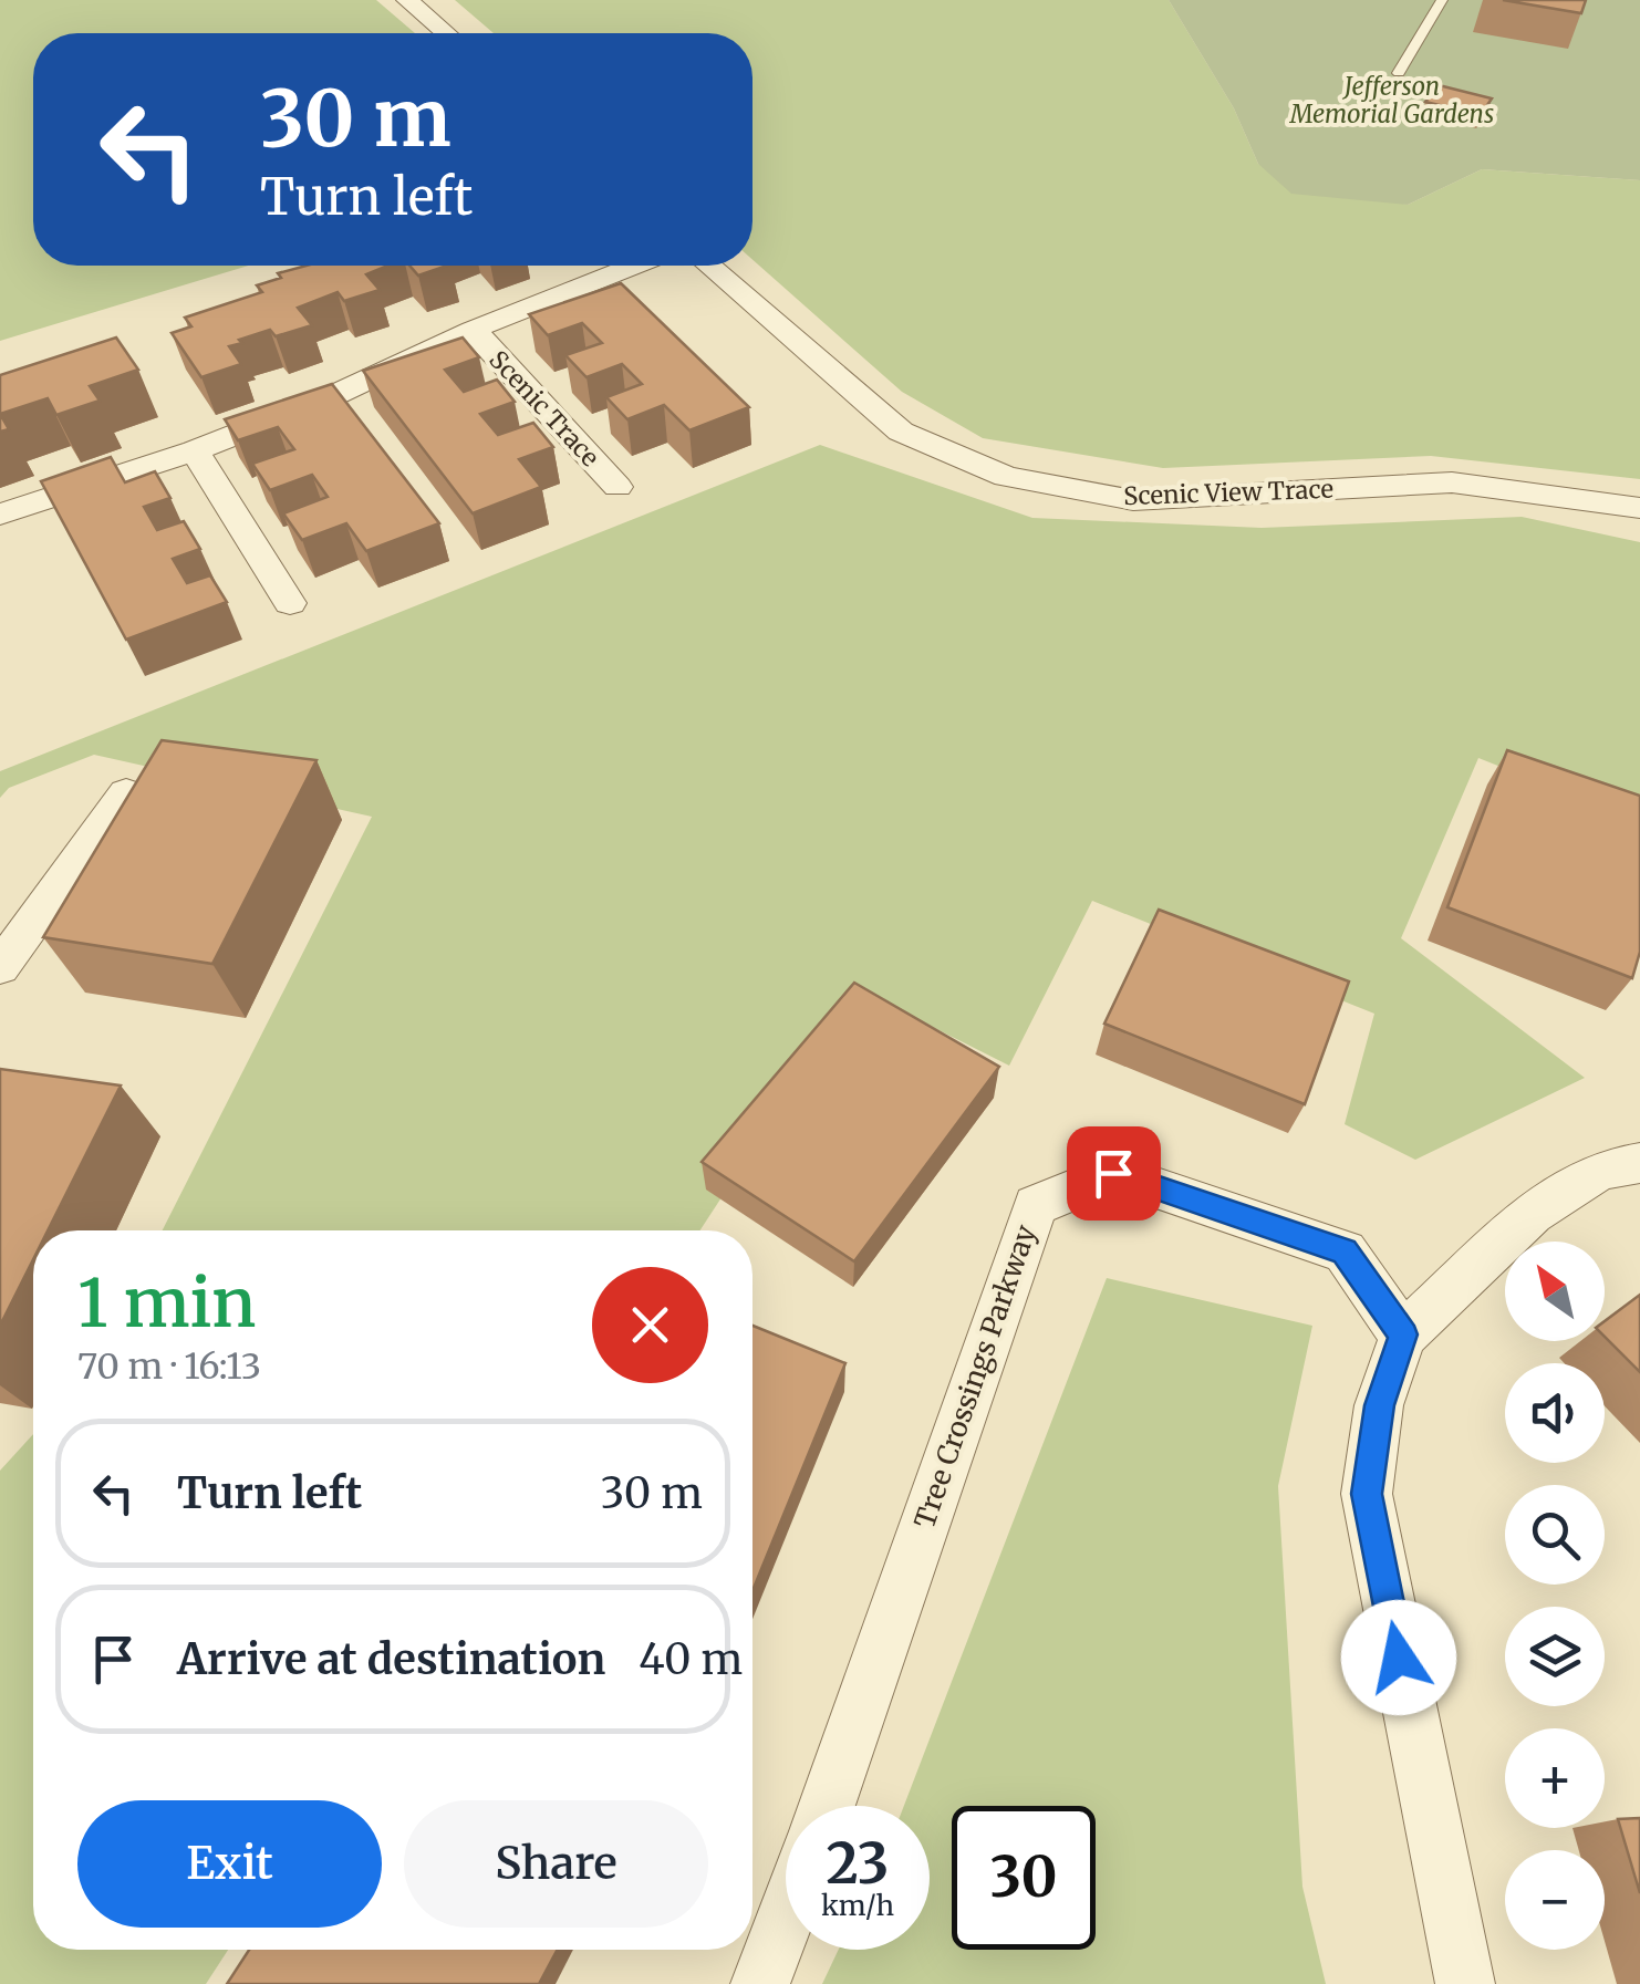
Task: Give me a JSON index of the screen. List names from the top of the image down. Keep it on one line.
{"streets":{"street":["Scenic Trace","Scenic View Trace","Tree Crossings Parkway"]},"parks":["Jefferson Memorial Gardens"],"north":"top left","page":{"turn":["30 m","Turn left"],"heading":["1 min","70 m · 16:13"],"map_buttons":["+","−"],"list":[{"name":"Turn left","value":"30 m"},{"name":"Arrive at destination","value":"40 m"}],"buttons":["Exit","Share"],"speed":"23 km/h","limit":"30"}}
